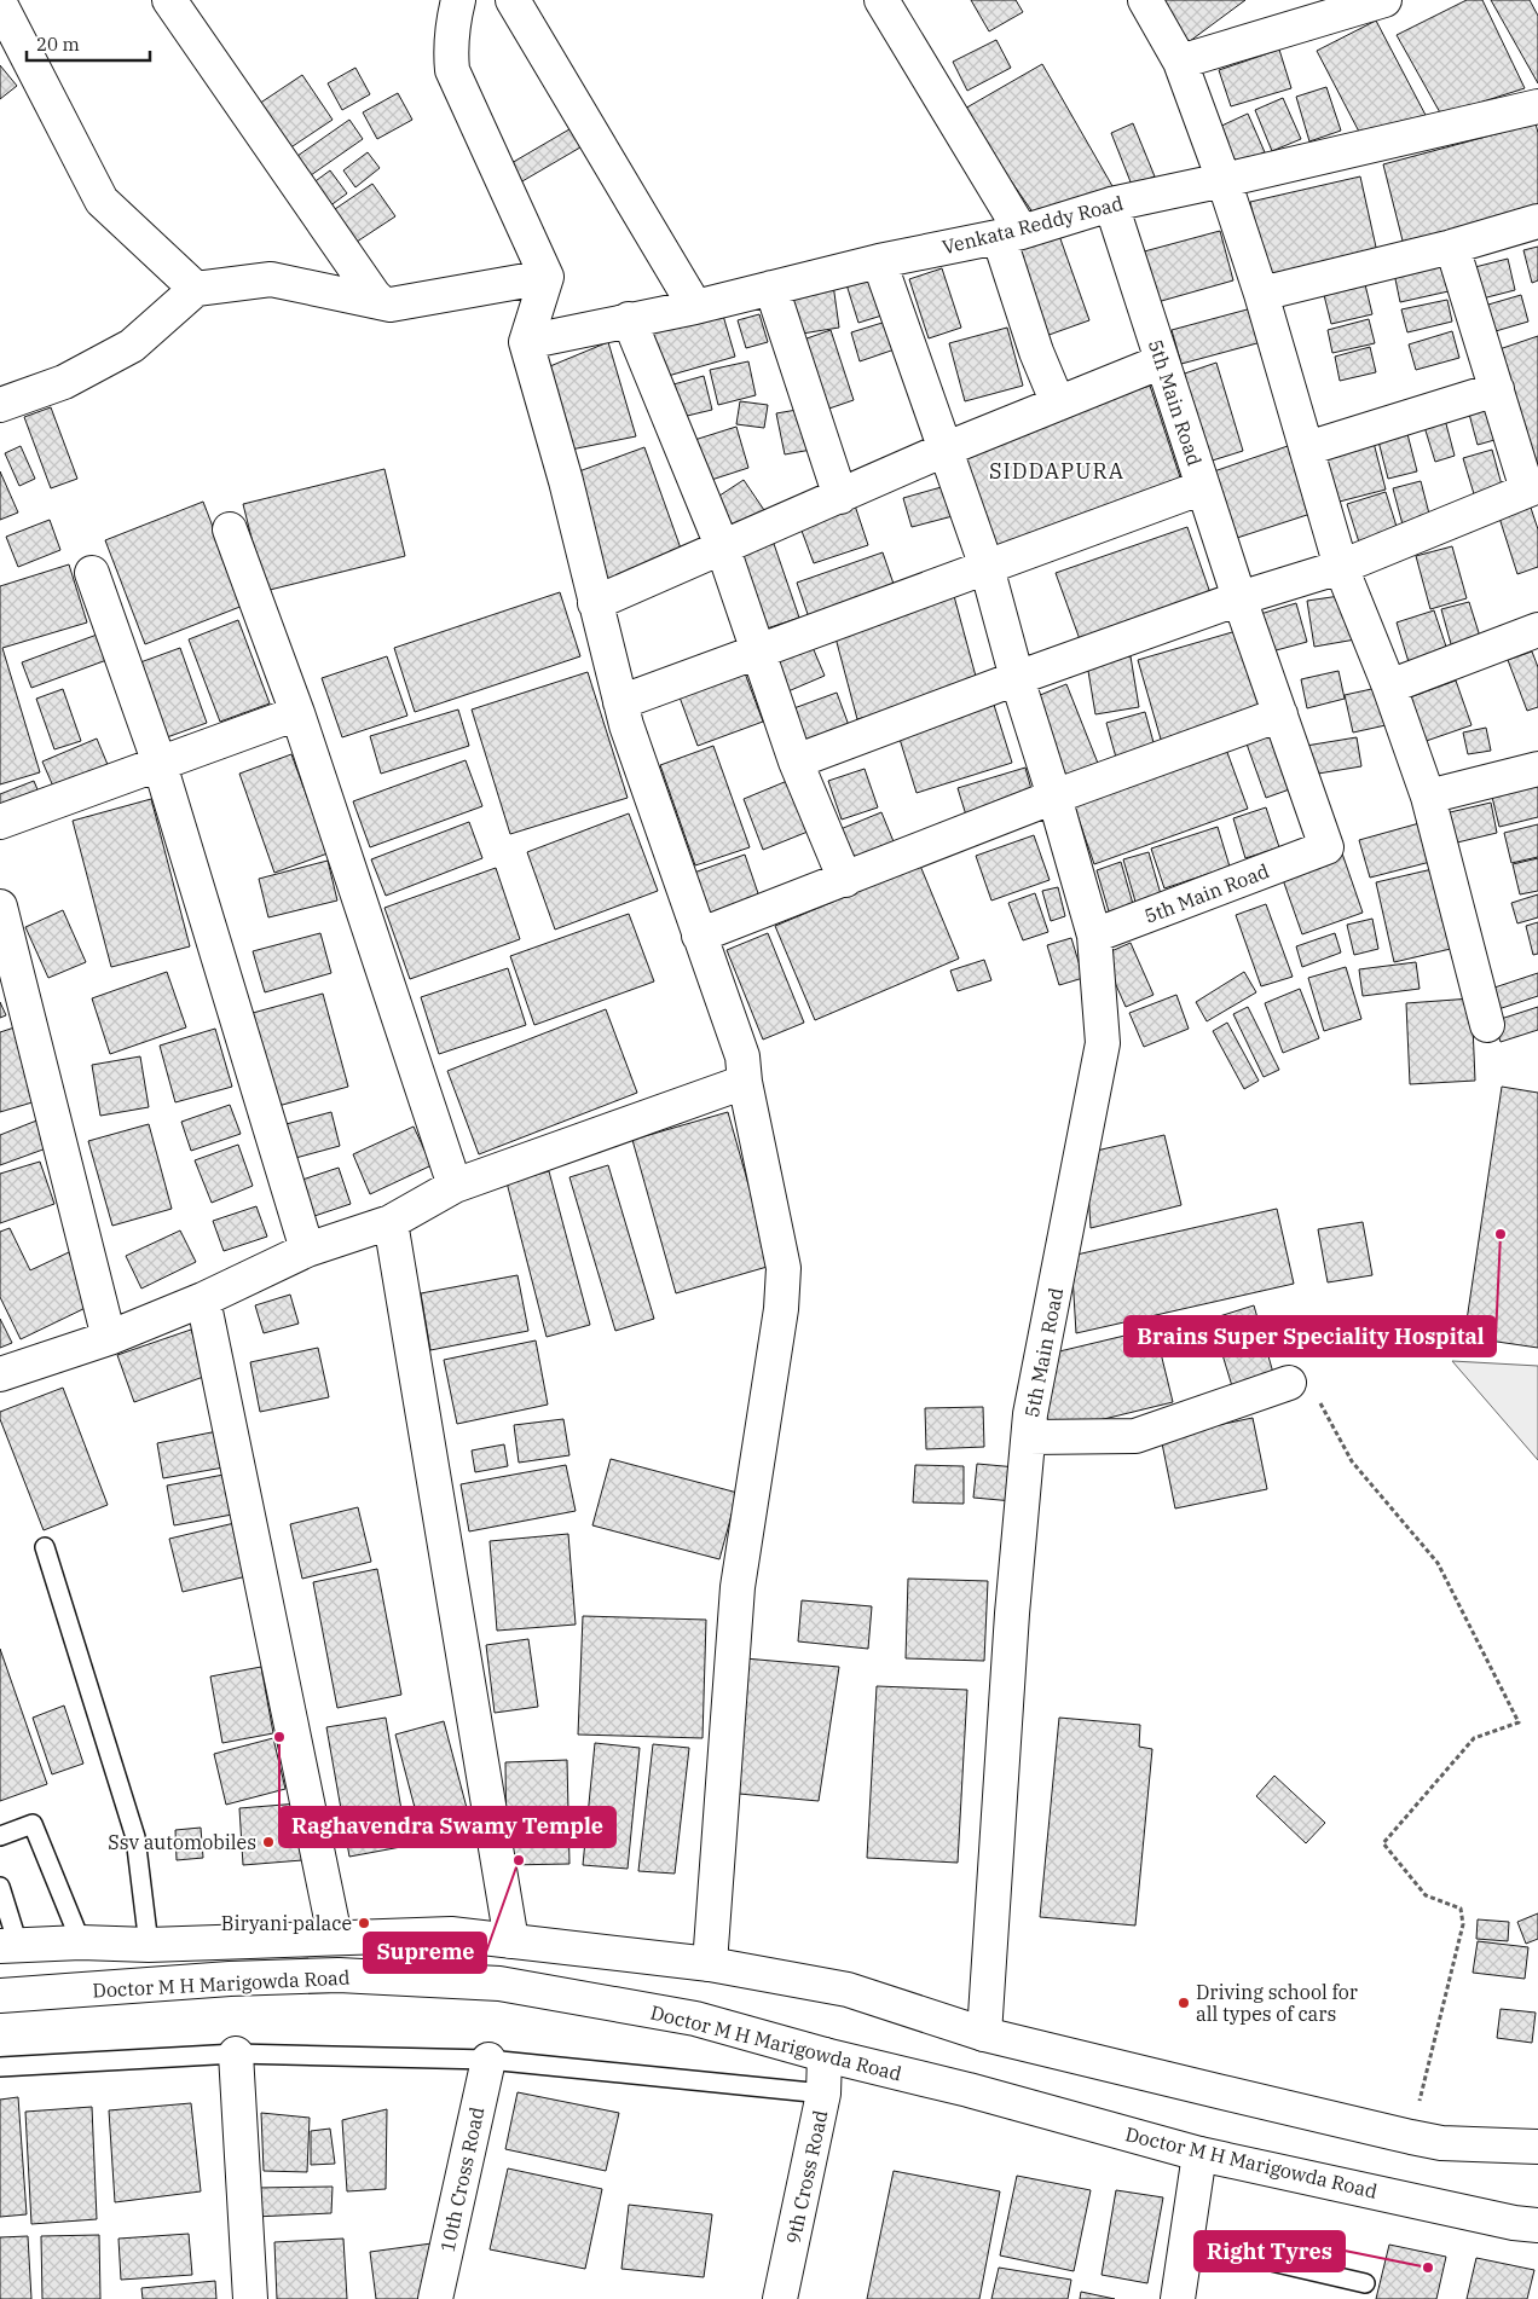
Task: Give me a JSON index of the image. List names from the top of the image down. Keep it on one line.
{"streets":{"street":["Venkata Reddy Road","5th Main Road","Doctor M H Marigowda Road","9th Cross Road","10th Cross Road"]},"crossings":[["Venkata Reddy Road","5th Main Road"],["5th Main Road","Doctor M H Marigowda Road"],["Doctor M H Marigowda Road","9th Cross Road"]],"districts":["SIDDAPURA"],"places":["Brains Super Speciality Hospital","Raghavendra Swamy Temple","Ssv automobiles","Supreme","Biryani palace","Driving school for all types of cars","Right Tyres"],"scale_bar":"20 m"}
